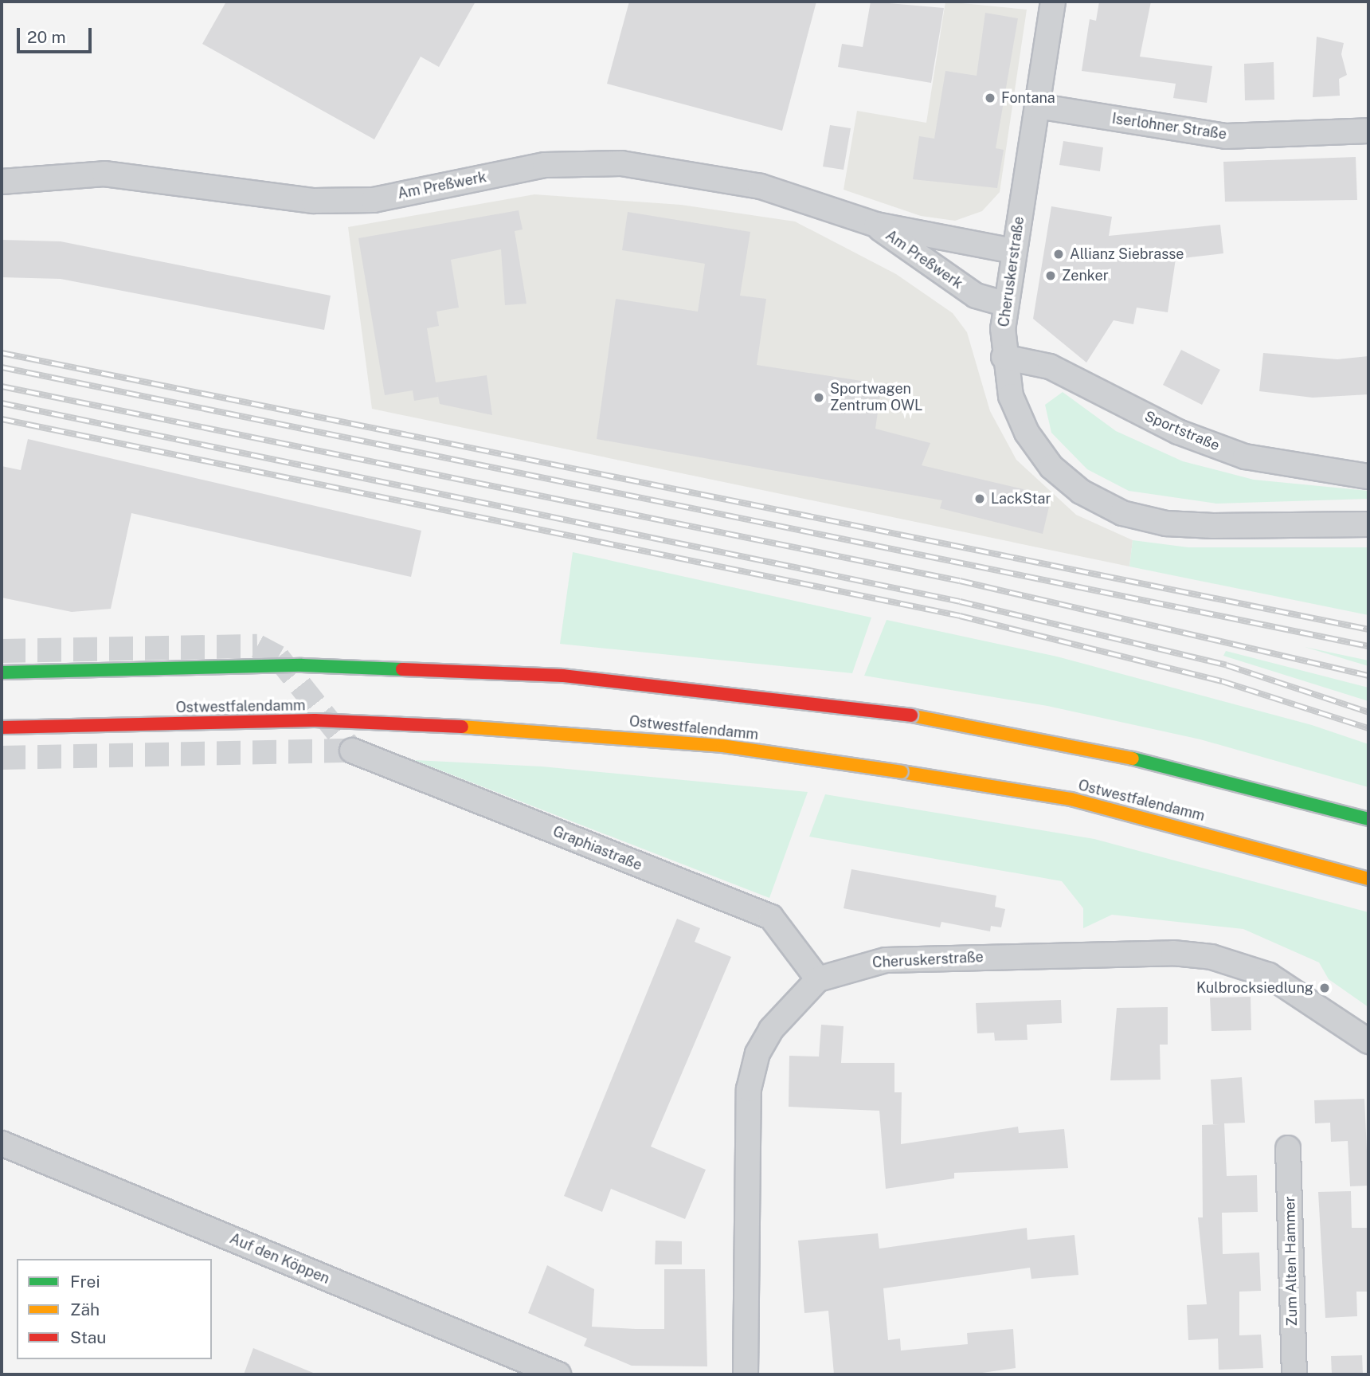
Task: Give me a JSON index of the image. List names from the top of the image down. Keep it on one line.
{"streets":{"highway":["Ostwestfalendamm"],"street":["Iserlohner Straße","Am Preßwerk","Cheruskerstraße","Sportstraße","Graphiastraße","Auf den Köppen","Zum Alten Hammer"]},"crossings":[["Iserlohner Straße","Cheruskerstraße"],["Am Preßwerk","Cheruskerstraße"],["Cheruskerstraße","Sportstraße"],["Cheruskerstraße","Graphiastraße"]],"places":["Fontana","Allianz Siebrasse","Zenker","Sportwagen Zentrum OWL","LackStar","Kulbrocksiedlung"],"legend":["Frei","Zäh","Stau"],"scale_bar":"20 m"}
